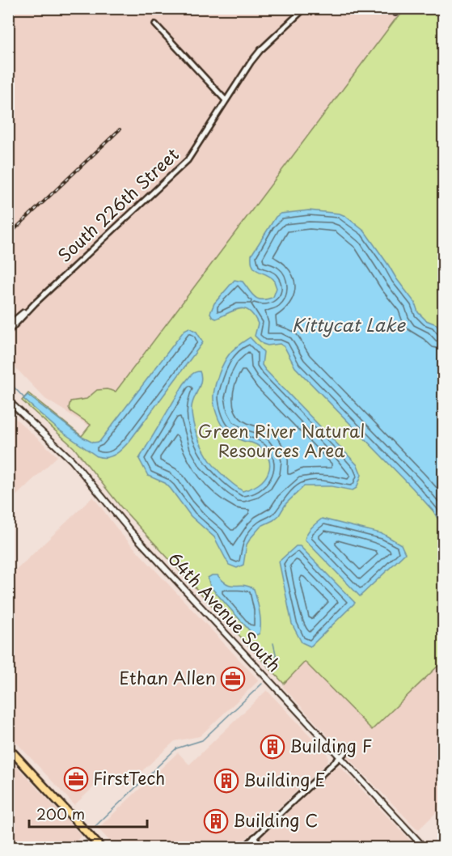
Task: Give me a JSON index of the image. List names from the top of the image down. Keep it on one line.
{"streets":{"street":["South 226th Street","64th Avenue South"]},"water":["Kittycat Lake"],"parks":["Green River Natural Resources Area"],"places":{"office":["Ethan Allen","FirstTech"],"building":["Building F","Building E","Building C"]},"scale_bar":"200 m"}
